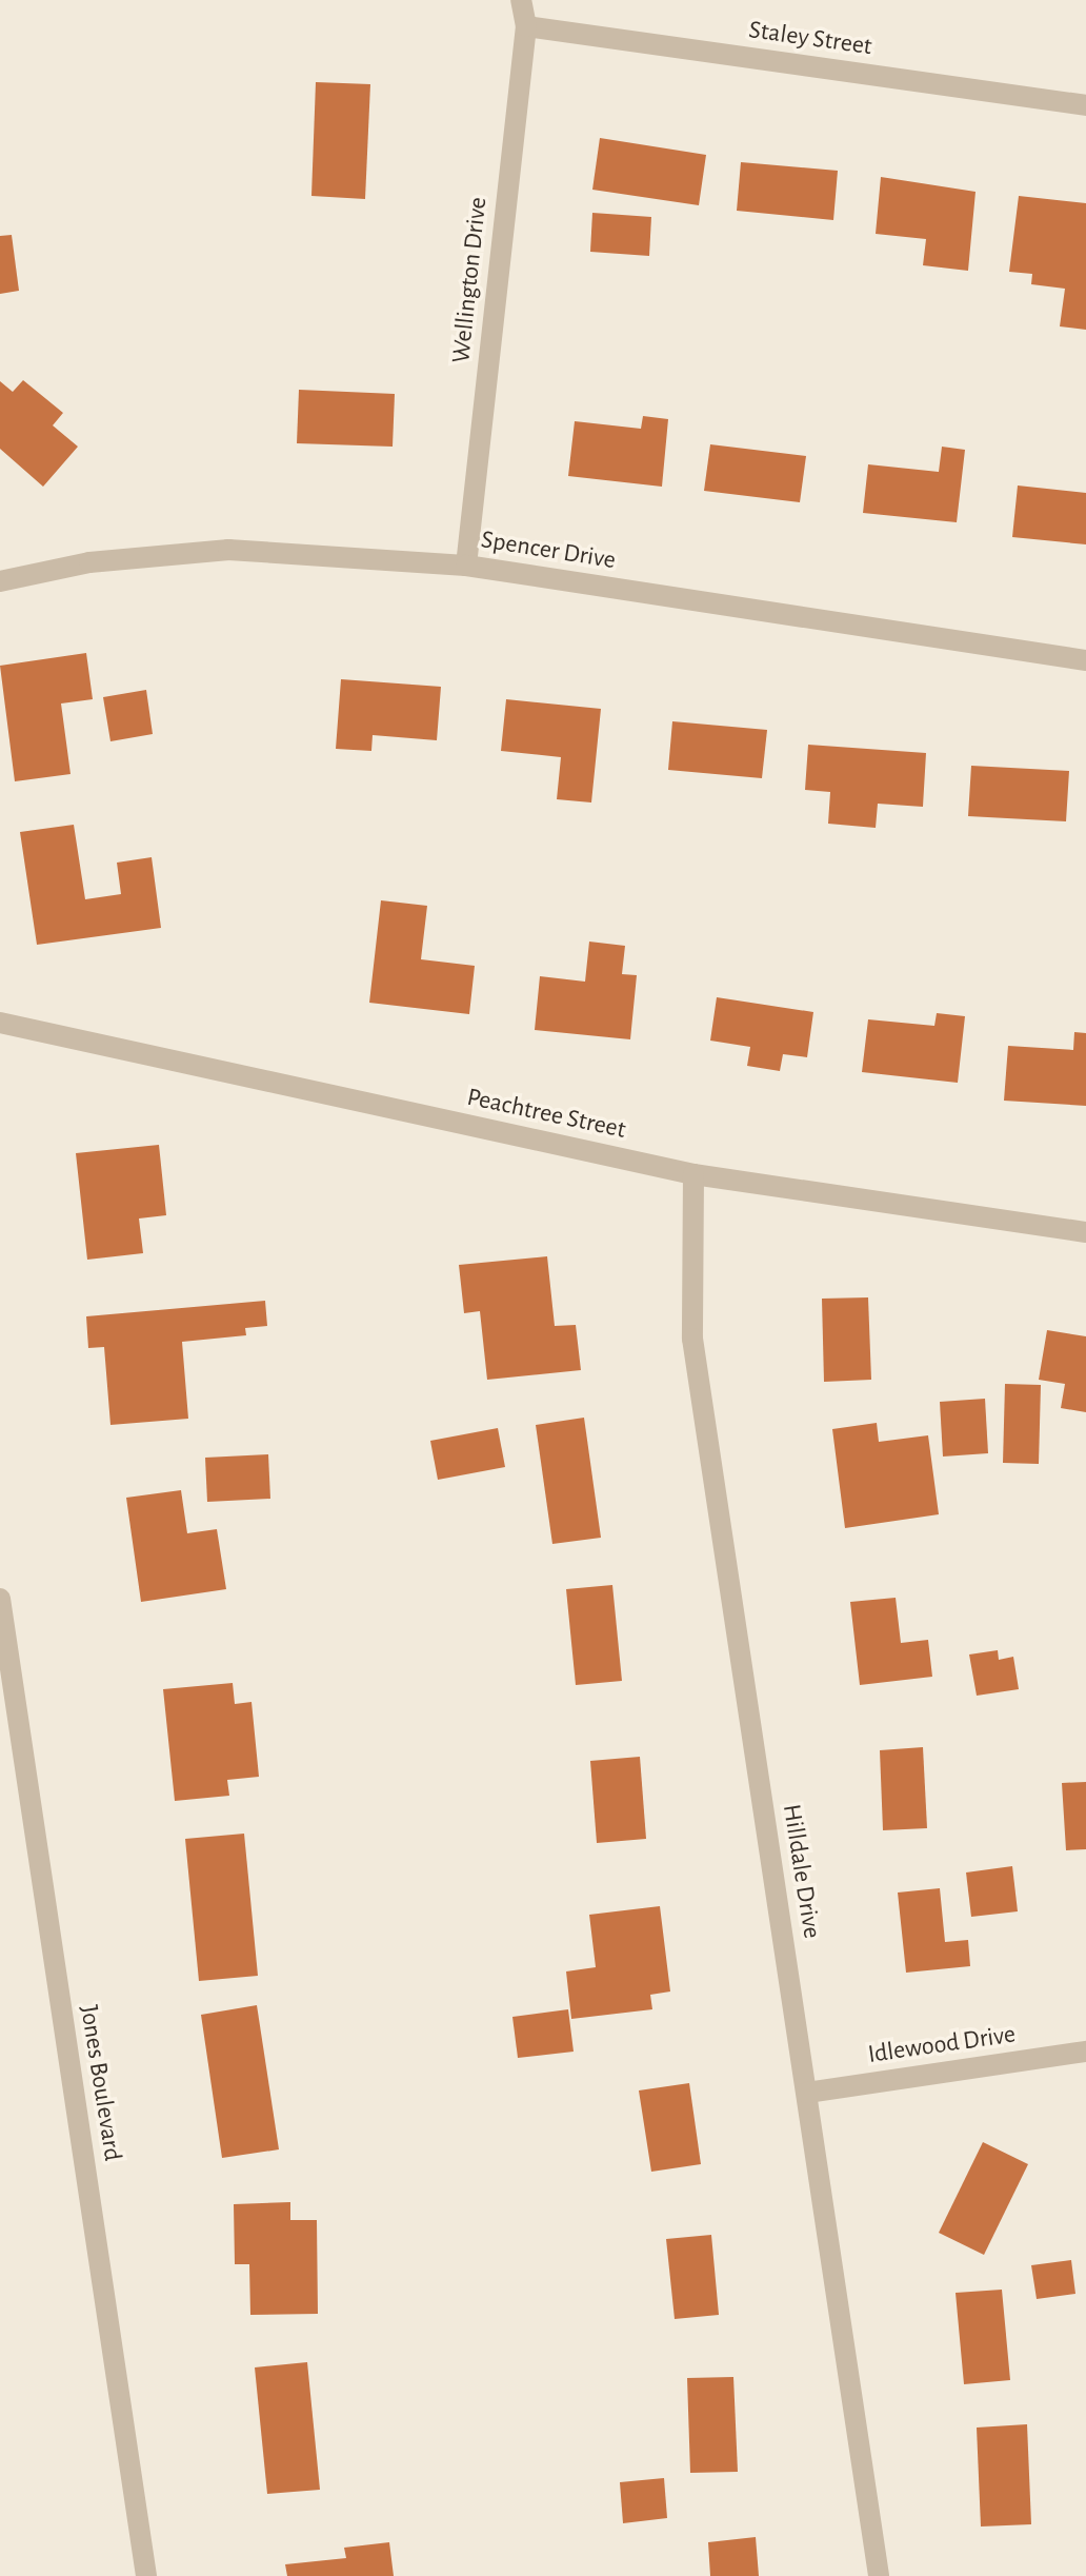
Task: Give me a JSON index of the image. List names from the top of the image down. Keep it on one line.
{"streets":{"street":["Staley Street","Wellington Drive","Spencer Drive","Peachtree Street","Hilldale Drive","Idlewood Drive","Jones Boulevard"]},"crossings":[["Staley Street","Wellington Drive"],["Wellington Drive","Spencer Drive"],["Peachtree Street","Hilldale Drive"],["Hilldale Drive","Idlewood Drive"]]}
